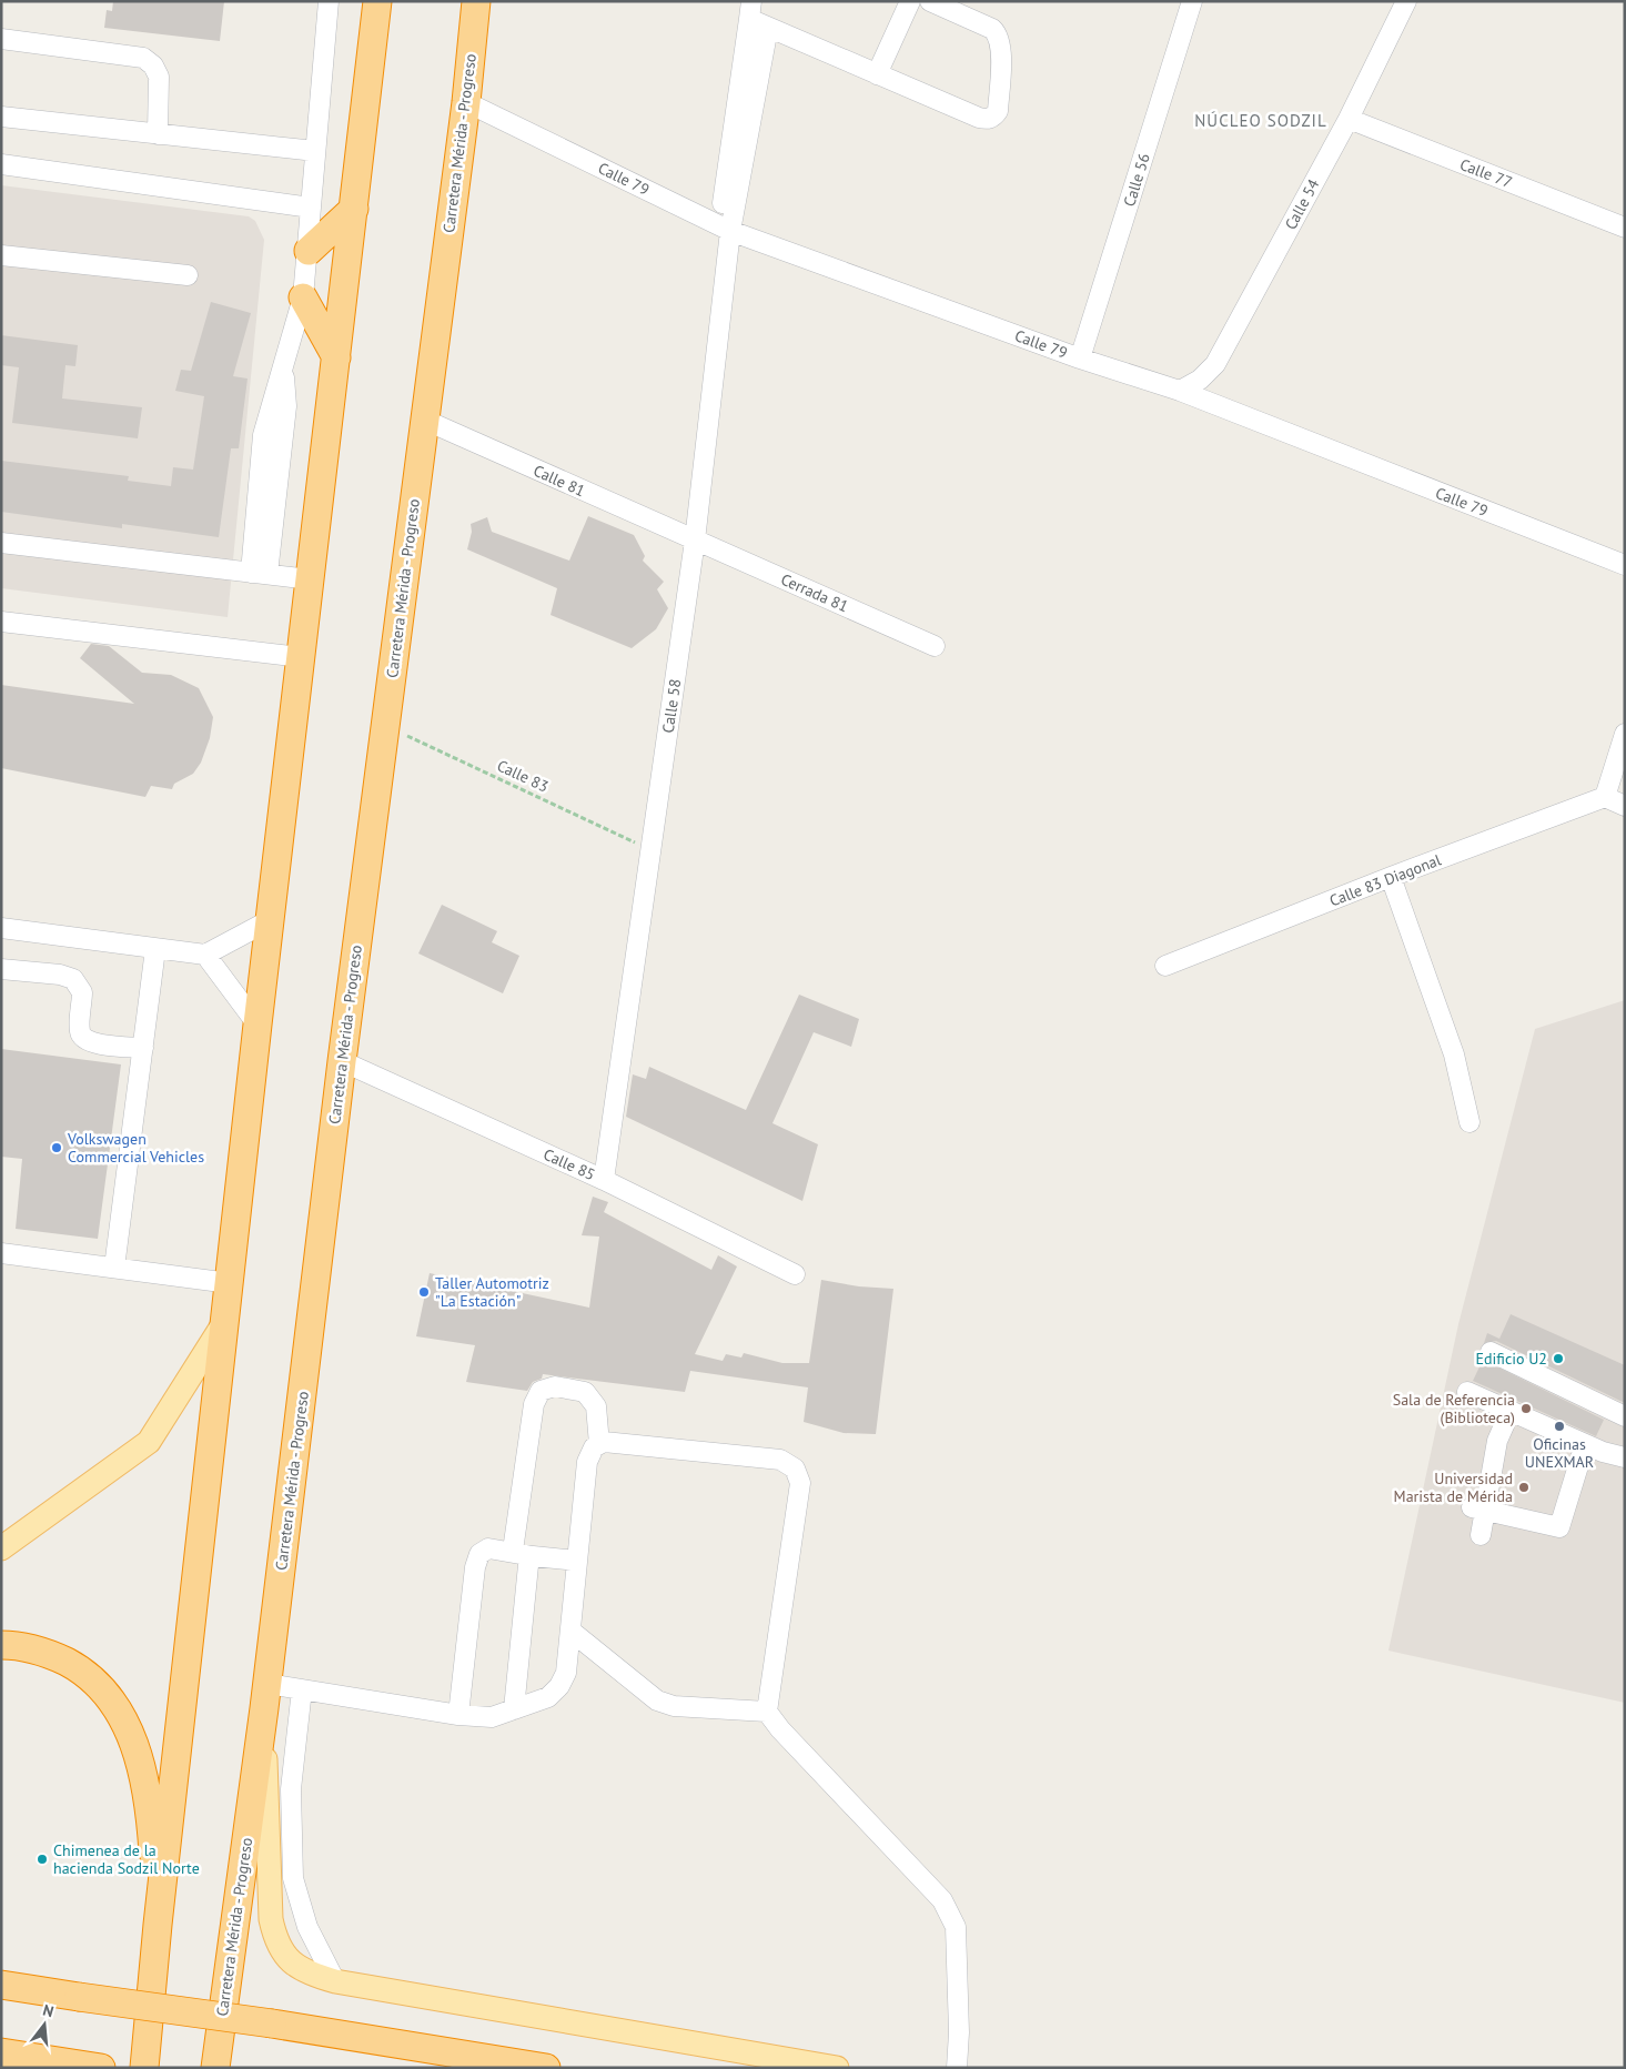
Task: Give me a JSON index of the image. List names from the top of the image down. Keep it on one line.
{"streets":{"highway":["Carretera Mérida - Progreso"],"street":["Calle 77","Calle 79","Calle 56","Calle 54","Calle 81","Cerrada 81","Calle 58","Calle 83 Diagonal","Calle 85"],"path":["Calle 83"]},"crossings":[["Carretera Mérida - Progreso","Calle 79"],["Carretera Mérida - Progreso","Calle 81"],["Carretera Mérida - Progreso","Calle 83"],["Carretera Mérida - Progreso","Calle 85"],["Calle 77","Calle 54"],["Calle 79","Calle 56"],["Calle 79","Calle 54"],["Calle 79","Calle 58"],["Calle 81","Cerrada 81"],["Calle 81","Calle 58"],["Cerrada 81","Calle 58"],["Calle 58","Calle 83"],["Calle 58","Calle 85"]],"districts":["NÚCLEO SODZIL"],"places":["Volkswagen Commercial Vehicles","Taller Automotriz \"La Estación\"","Edificio U2","Sala de Referencia (Biblioteca)","Oficinas UNEXMAR","Universidad Marista de Mérida","Chimenea de la hacienda Sodzil Norte"],"north":"top"}
